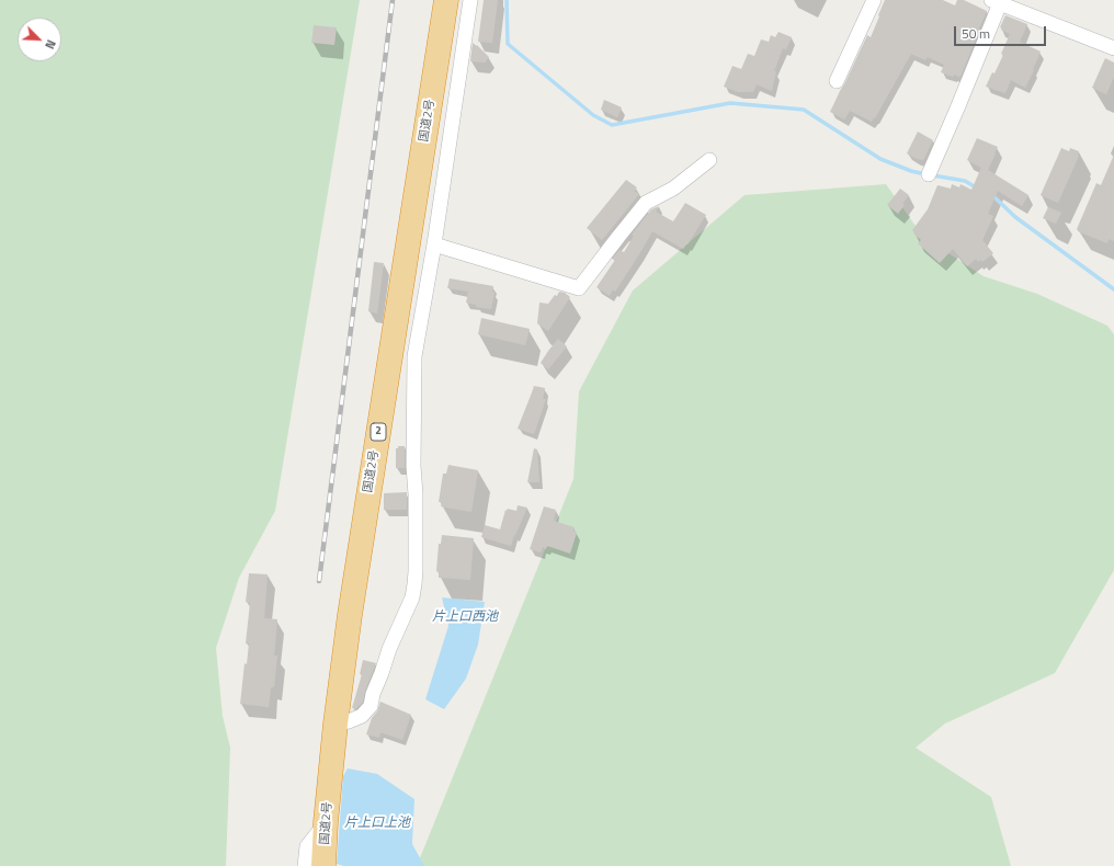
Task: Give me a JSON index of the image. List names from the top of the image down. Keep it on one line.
{"streets":{"highway":["国道2号","2"]},"water":["片上口西池","片上口上池"],"scale_bar":"50 m","north":"bottom right"}
